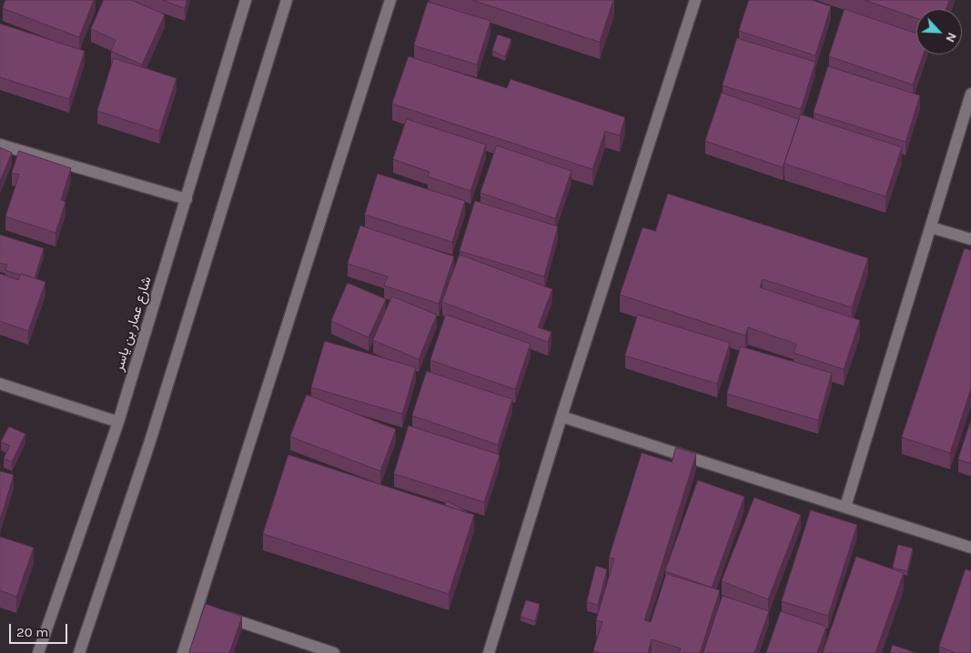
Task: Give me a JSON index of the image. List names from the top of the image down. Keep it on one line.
{"streets":{"street":["شارع عمار بن ياسر"]},"scale_bar":"20 m","north":"bottom right"}
